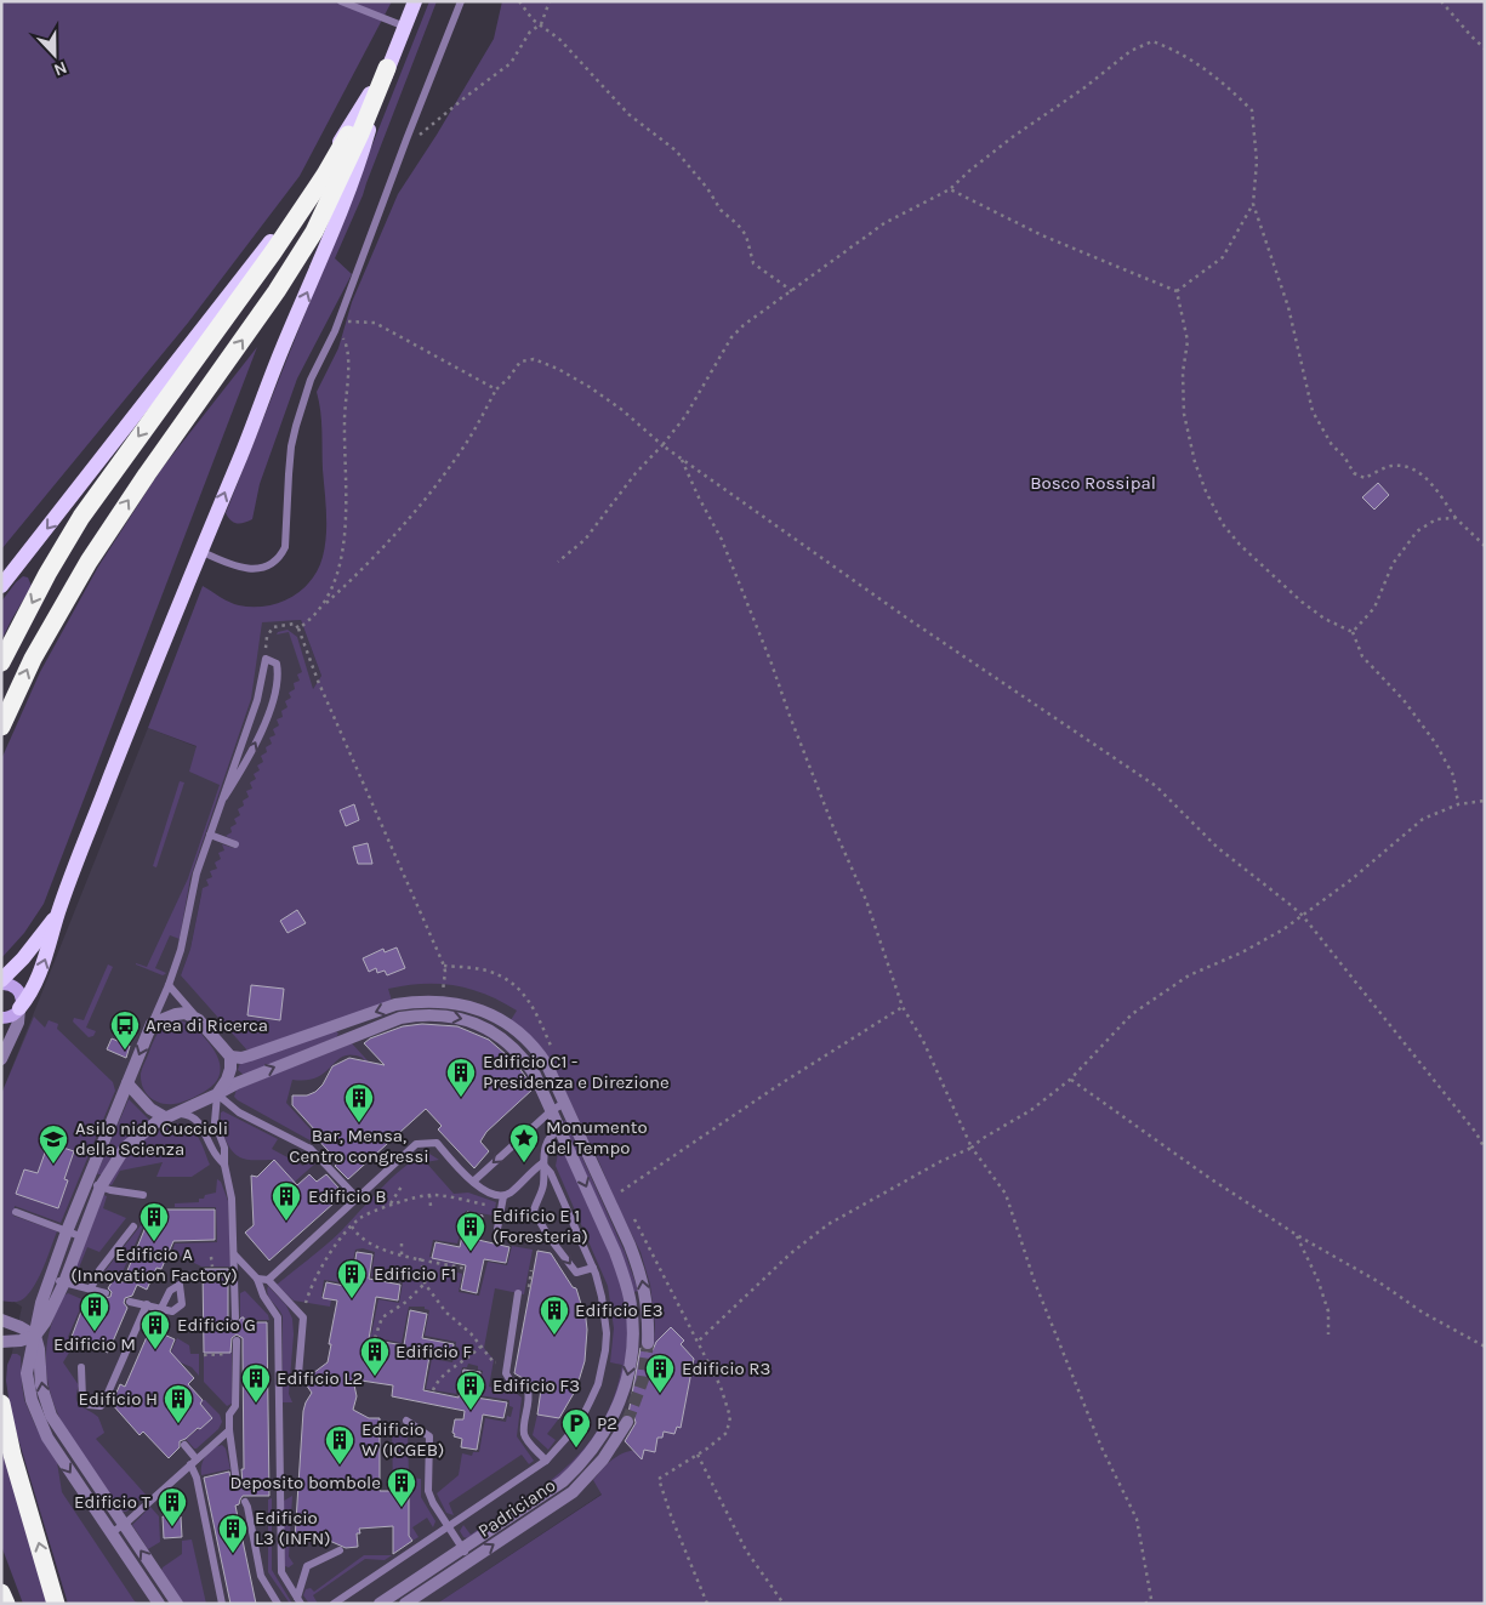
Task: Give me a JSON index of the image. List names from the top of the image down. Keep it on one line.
{"streets":{"street":["Padriciano"]},"one_way":["Padriciano"],"parks":["Bosco Rossipal"],"places":{"bus stop":["Area di Ricerca"],"building":["Edificio C1 - Presidenza e Direzione","Bar, Mensa, Centro congressi","Edificio B","Edificio A (Innovation Factory)","Edificio E 1 (Foresteria)","Edificio F1","Edificio M","Edificio E3","Edificio G","Edificio F","Edificio R3","Edificio L2","Edificio F3","Edificio H","Edificio W (ICGEB)","Deposito bombole","Edificio T","Edificio L3 (INFN)"],"place":["Monumento del Tempo"],"school or university":["Asilo nido Cuccioli della Scienza"],"parking":["P2"]},"north":"bottom"}
